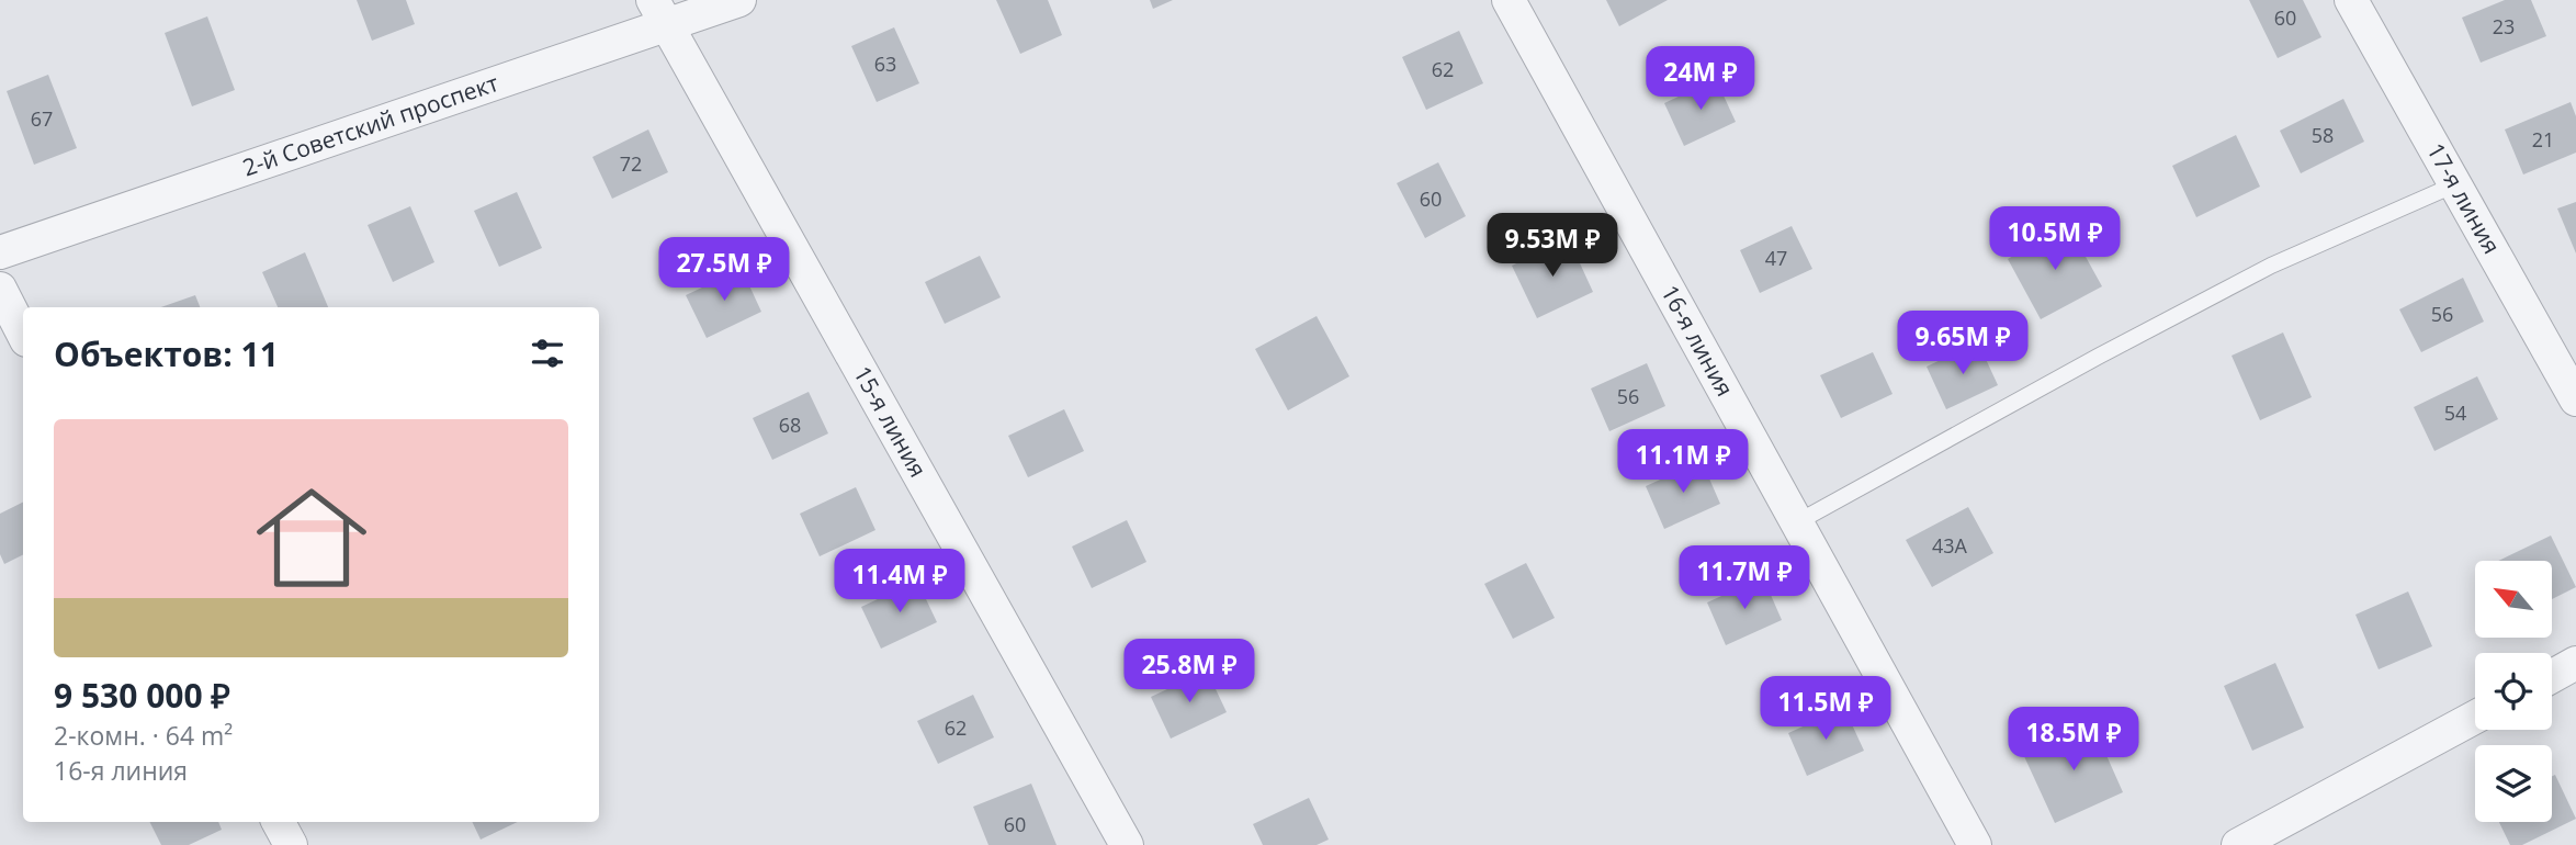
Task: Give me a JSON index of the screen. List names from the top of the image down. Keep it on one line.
{"streets":{"street":["2-й Советский проспект","17-я линия","16-я линия","15-я линия"]},"crossings":[["2-й Советский проспект","15-я линия"]],"house_numbers":["60","23","63","62","67","58","21","72","60","47","56","56","54","68","43А","62","60"],"north":"top left","page":{"price":["24M ₽","10.5M ₽","9.53M ₽","27.5M ₽","9.65M ₽","11.1M ₽","11.7M ₽","11.4M ₽","25.8M ₽","11.5M ₽","18.5M ₽"],"heading":"Объектов: 11","list":[{"name":"9 530 000 ₽","note":"2-комн. · 64 m² · 16-я линия"}]}}
